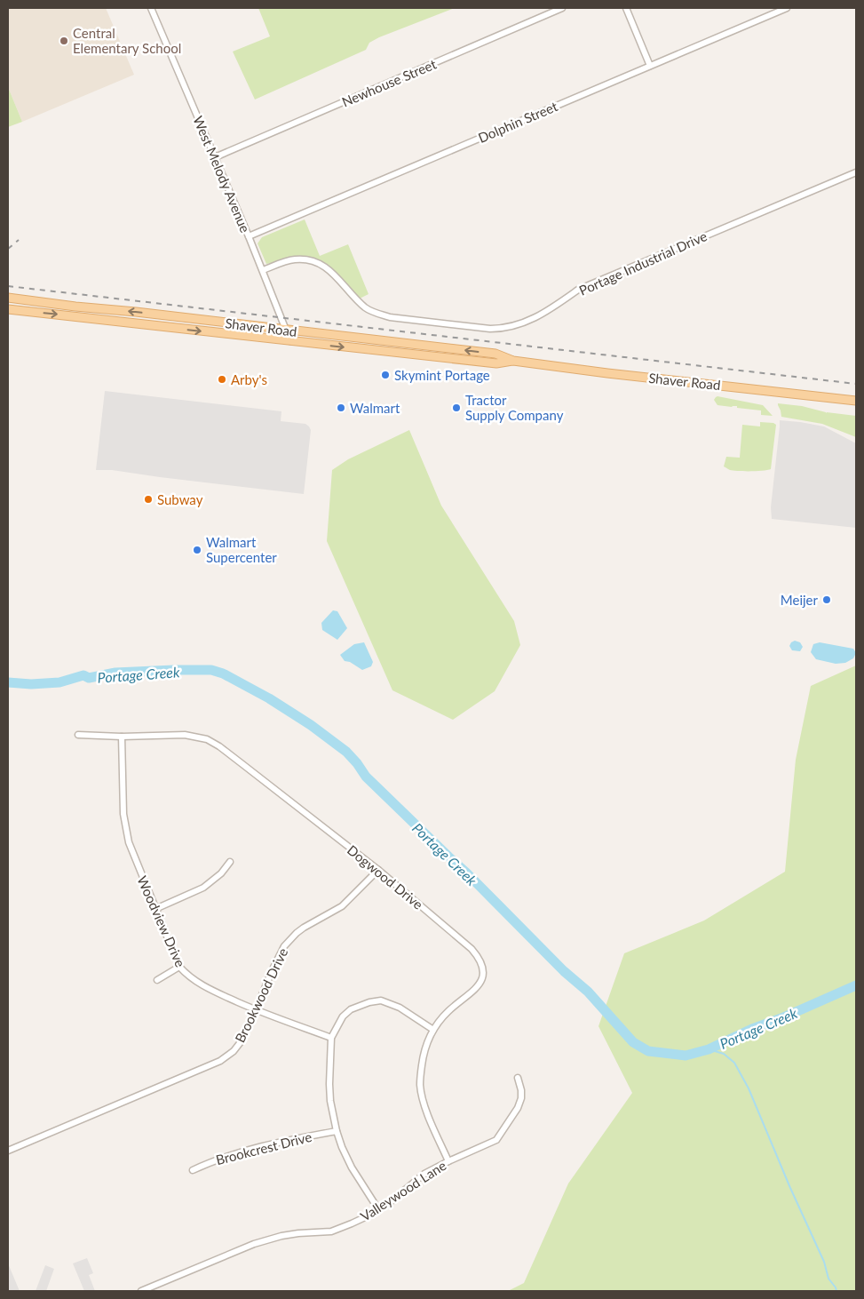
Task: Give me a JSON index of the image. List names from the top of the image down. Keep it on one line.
{"streets":{"main road":["Shaver Road"],"street":["Newhouse Street","Dolphin Street","West Melody Avenue","Portage Industrial Drive","Dogwood Drive","Woodview Drive","Brookwood Drive","Brookcrest Drive","Valleywood Lane"]},"crossings":[["Newhouse Street","West Melody Avenue"],["Dolphin Street","West Melody Avenue"],["West Melody Avenue","Portage Industrial Drive"],["West Melody Avenue","Shaver Road"],["Dogwood Drive","Woodview Drive"],["Dogwood Drive","Brookwood Drive"],["Dogwood Drive","Valleywood Lane"],["Woodview Drive","Brookwood Drive"]],"water":["Portage Creek"],"places":["Central Elementary School","Skymint Portage","Arby's","Walmart","Tractor Supply Company","Subway","Walmart Supercenter","Meijer"]}
